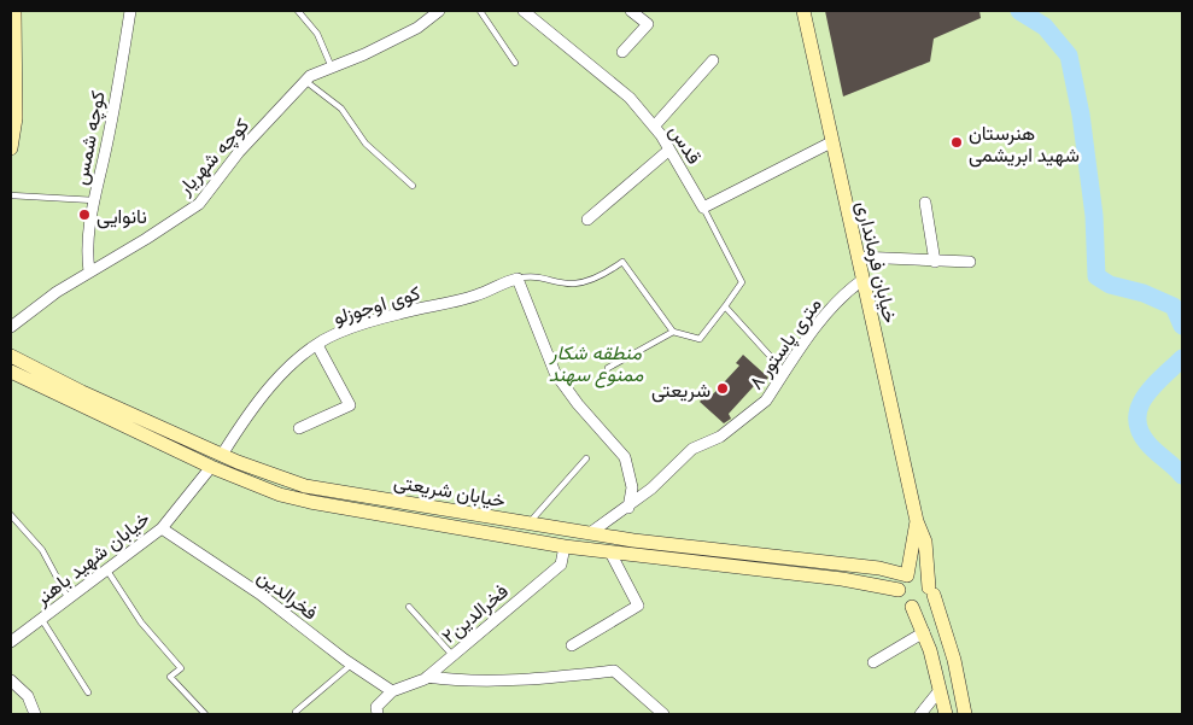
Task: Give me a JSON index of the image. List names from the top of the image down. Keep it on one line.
{"streets":{"main road":["خیابان فرمانداری","خیابان شریعتی"],"street":["کوچه شمس","قدس","کوچه شهریار","کوی اوجوزلو","۸ متری پاستور","خیابان شهید باهنر","فخرالدین","فخرالدین۲"]},"crossings":[["کوچه شمس","کوچه شهریار"],["خیابان فرمانداری","۸ متری پاستور"],["خیابان فرمانداری","خیابان شریعتی"],["کوی اوجوزلو","خیابان شریعتی"],["۸ متری پاستور","خیابان شریعتی"],["خیابان شریعتی","خیابان شهید باهنر"],["خیابان شریعتی","فخرالدین۲"],["خیابان شهید باهنر","فخرالدین"],["فخرالدین","فخرالدین۲"]],"parks":["منطقه شکار ممنوع سهند"],"places":["هنرستان شهید ابریشمی","نانوایی","شریعتی"]}
